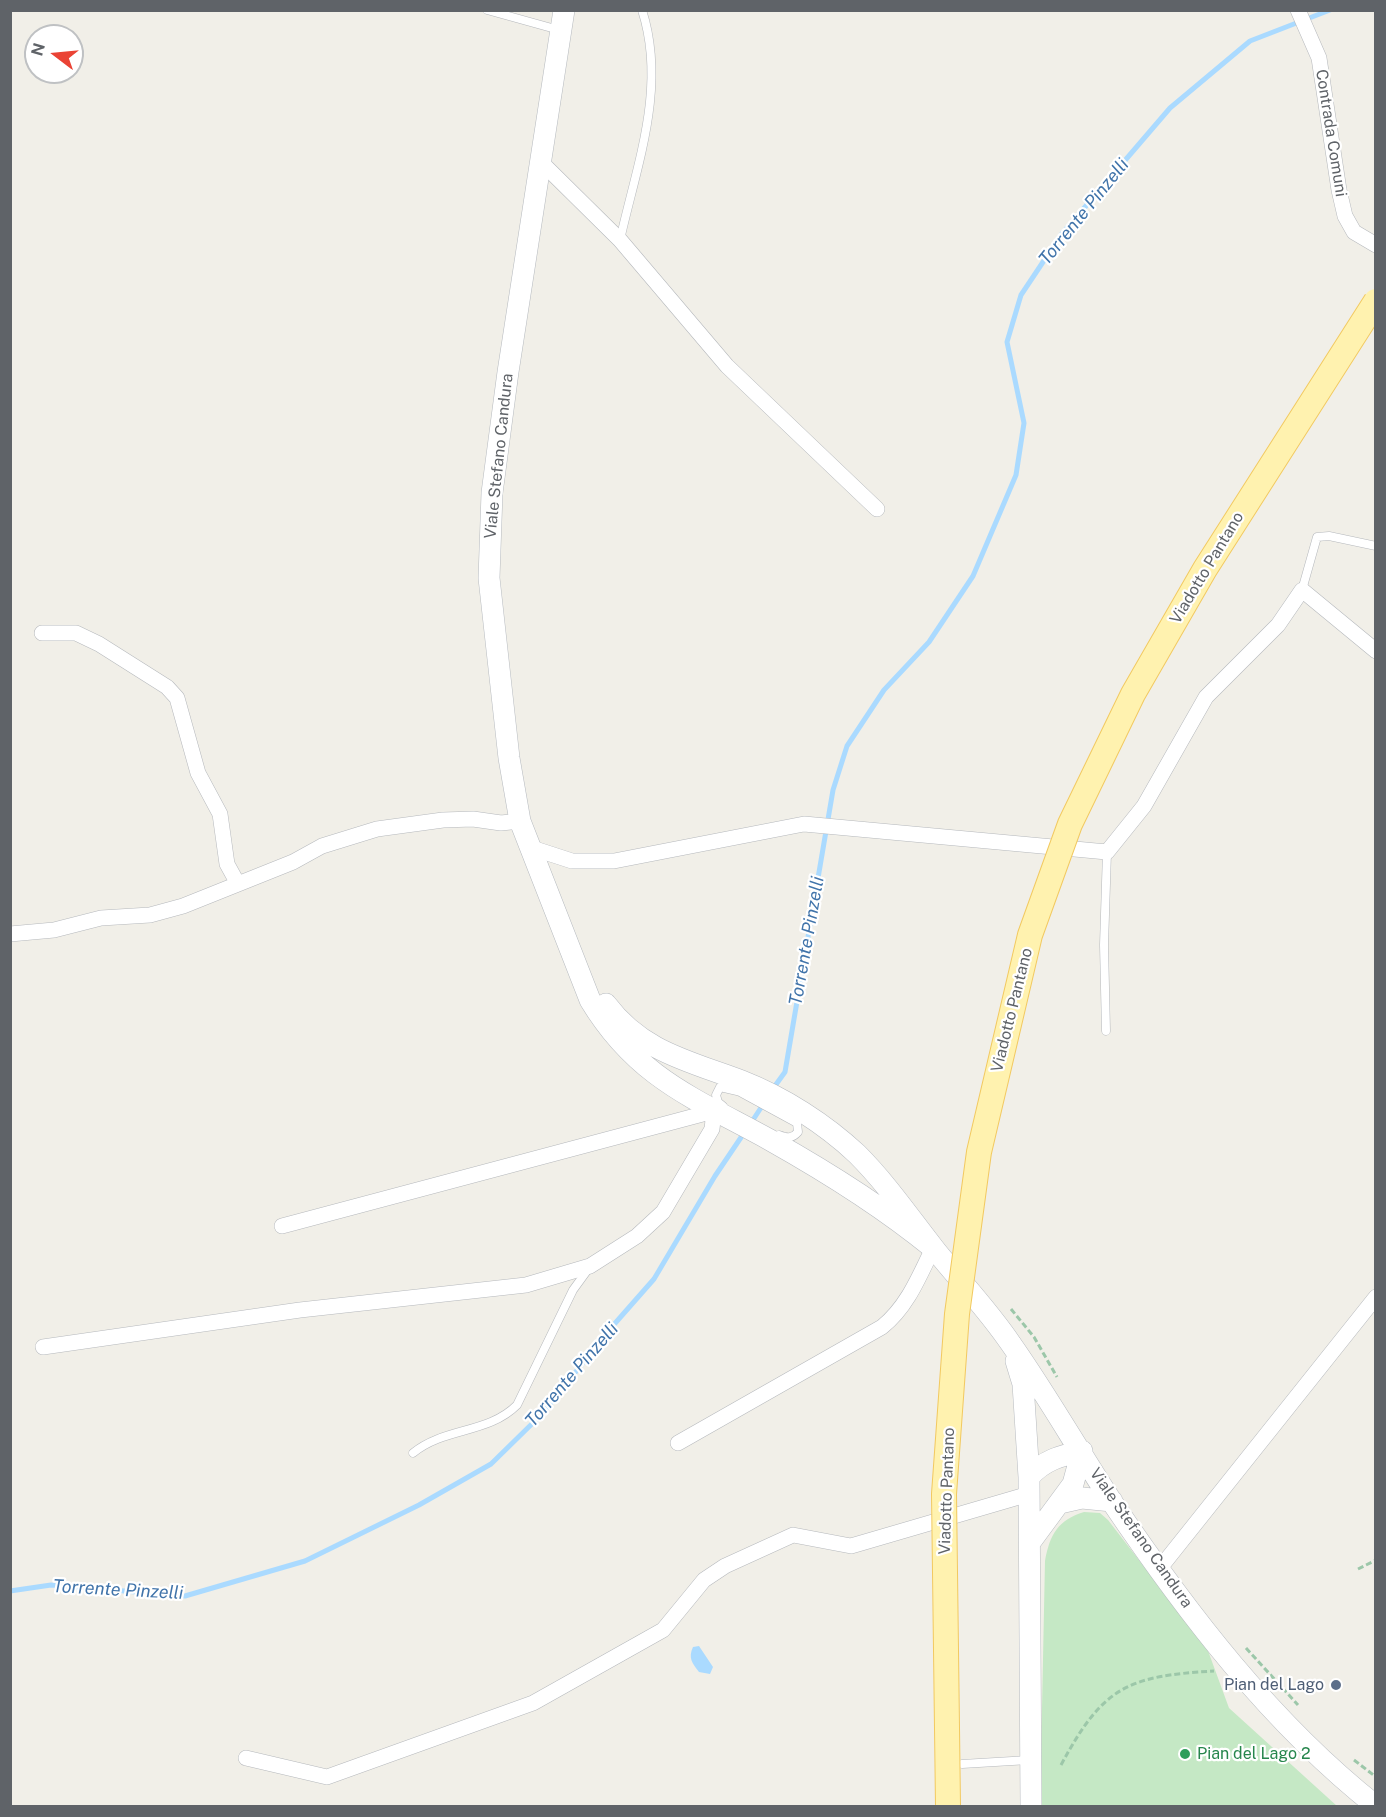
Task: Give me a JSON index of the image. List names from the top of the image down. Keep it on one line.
{"streets":{"main road":["Viale Stefano Candura","Viadotto Pantano"],"street":["Contrada Comuni"]},"water":["Torrente Pinzelli"],"places":["Pian del Lago","Pian del Lago 2"],"north":"left"}
